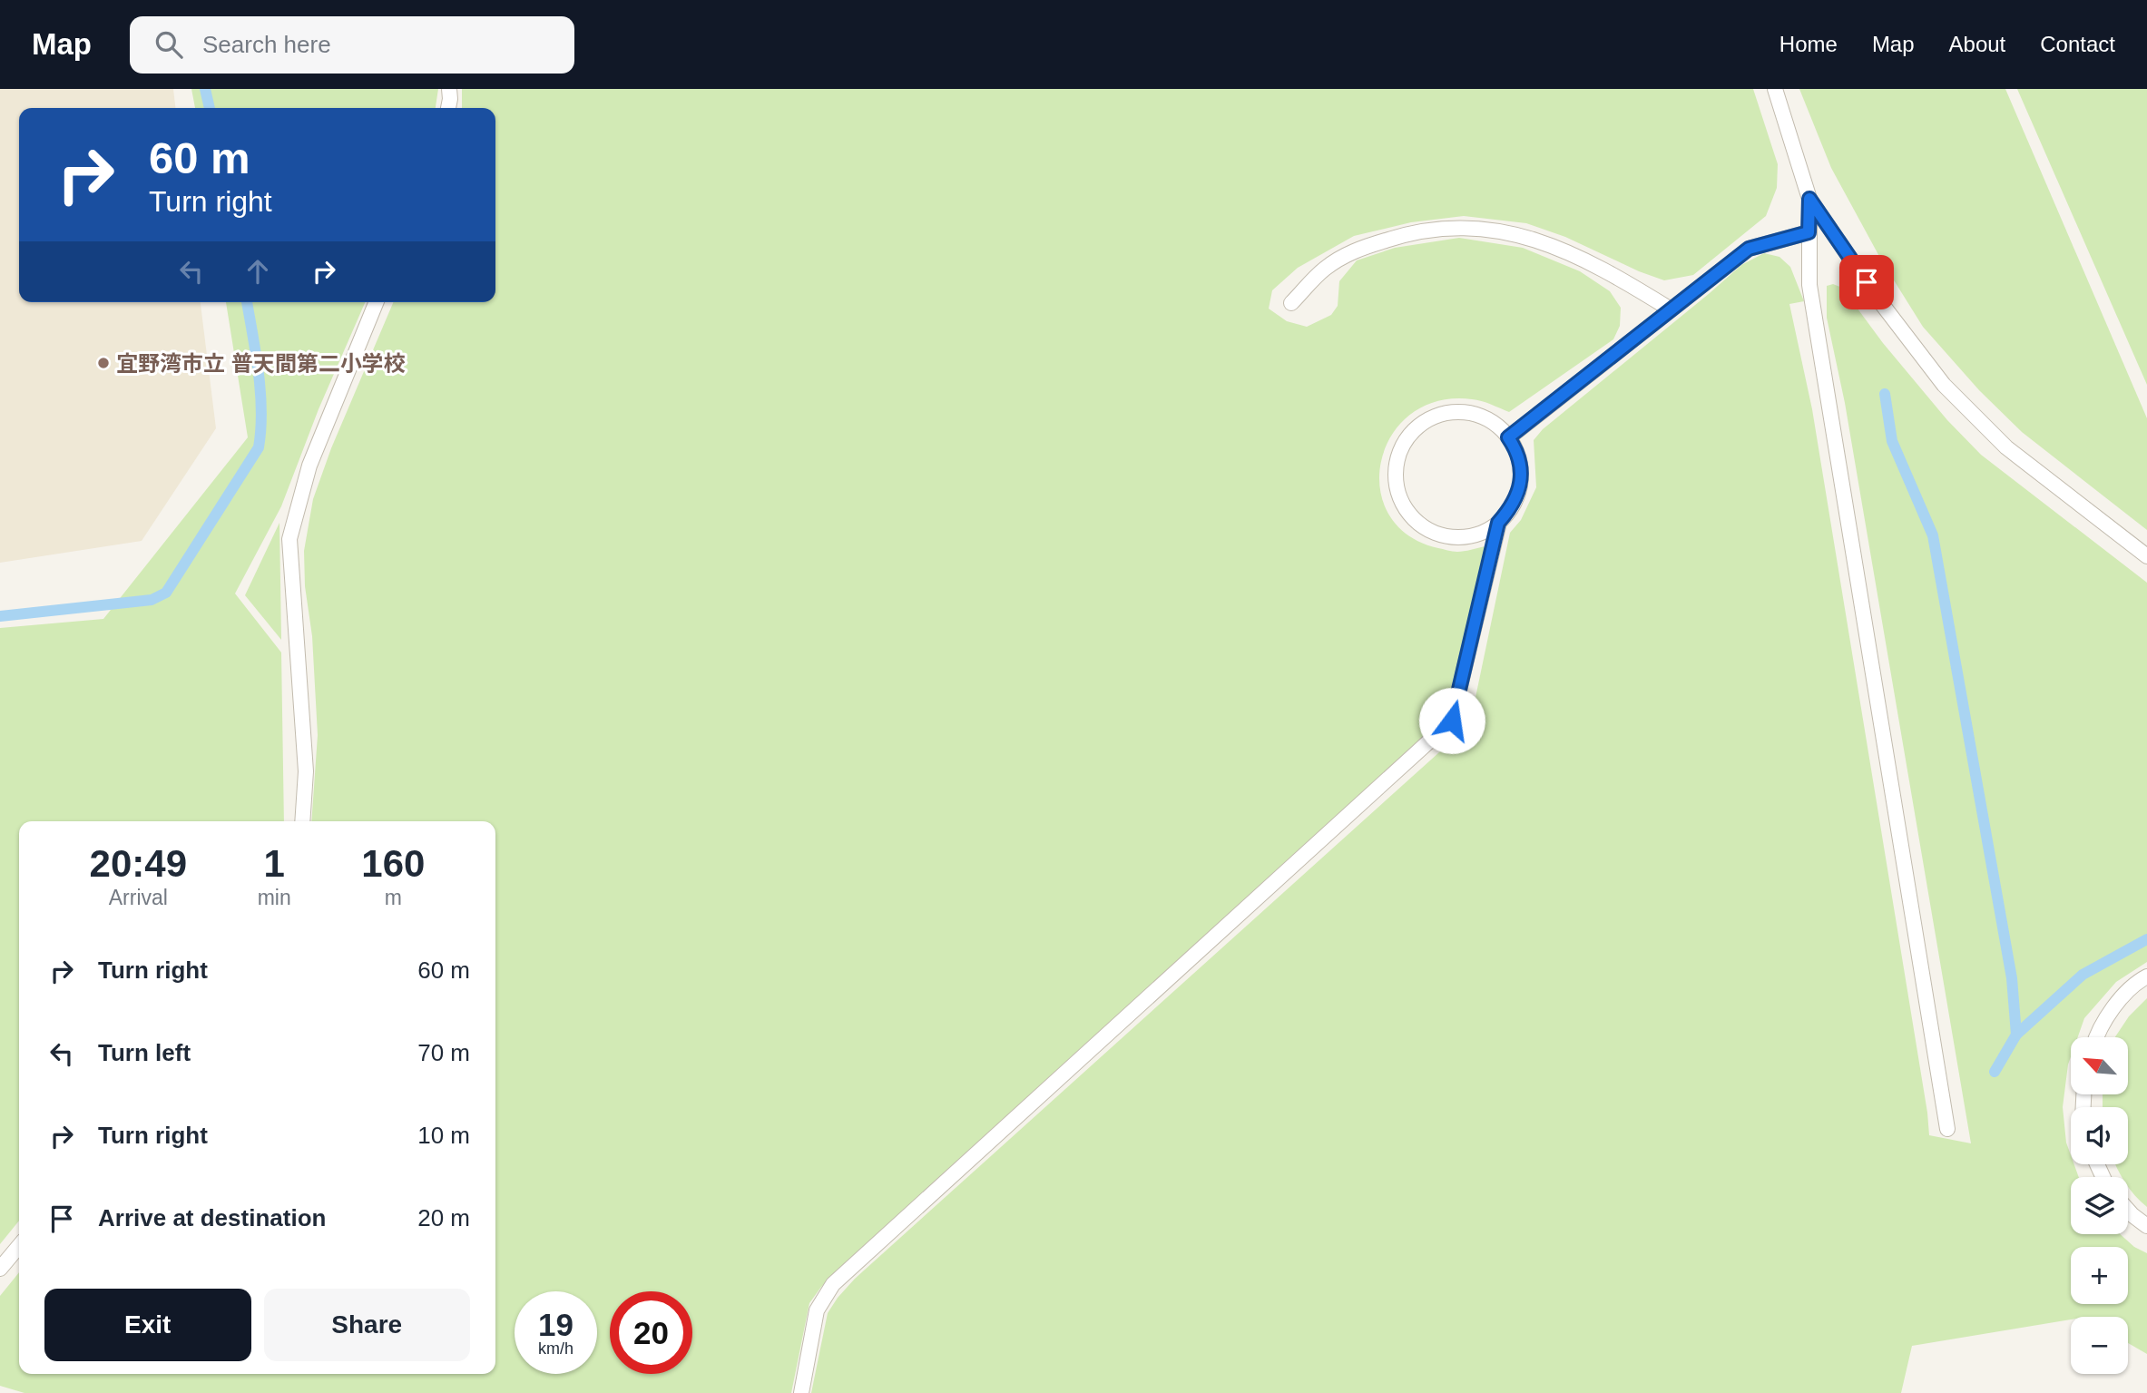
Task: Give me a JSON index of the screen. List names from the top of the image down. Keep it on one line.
{"places":["宜野湾市立 普天間第二小学校"],"north":"top left","page":{"header":"Map","search":"Search here","nav":["Home","Map","About","Contact"],"turn":["60 m","Turn right"],"eta":["20:49","Arrival","1","min","160","m"],"list":[{"name":"Turn right","value":"60 m"},{"name":"Turn left","value":"70 m"},{"name":"Turn right","value":"10 m"},{"name":"Arrive at destination","value":"20 m"}],"map_buttons":["+","−"],"buttons":["Exit","Share"],"speed":"19 km/h","limit":"20"}}
